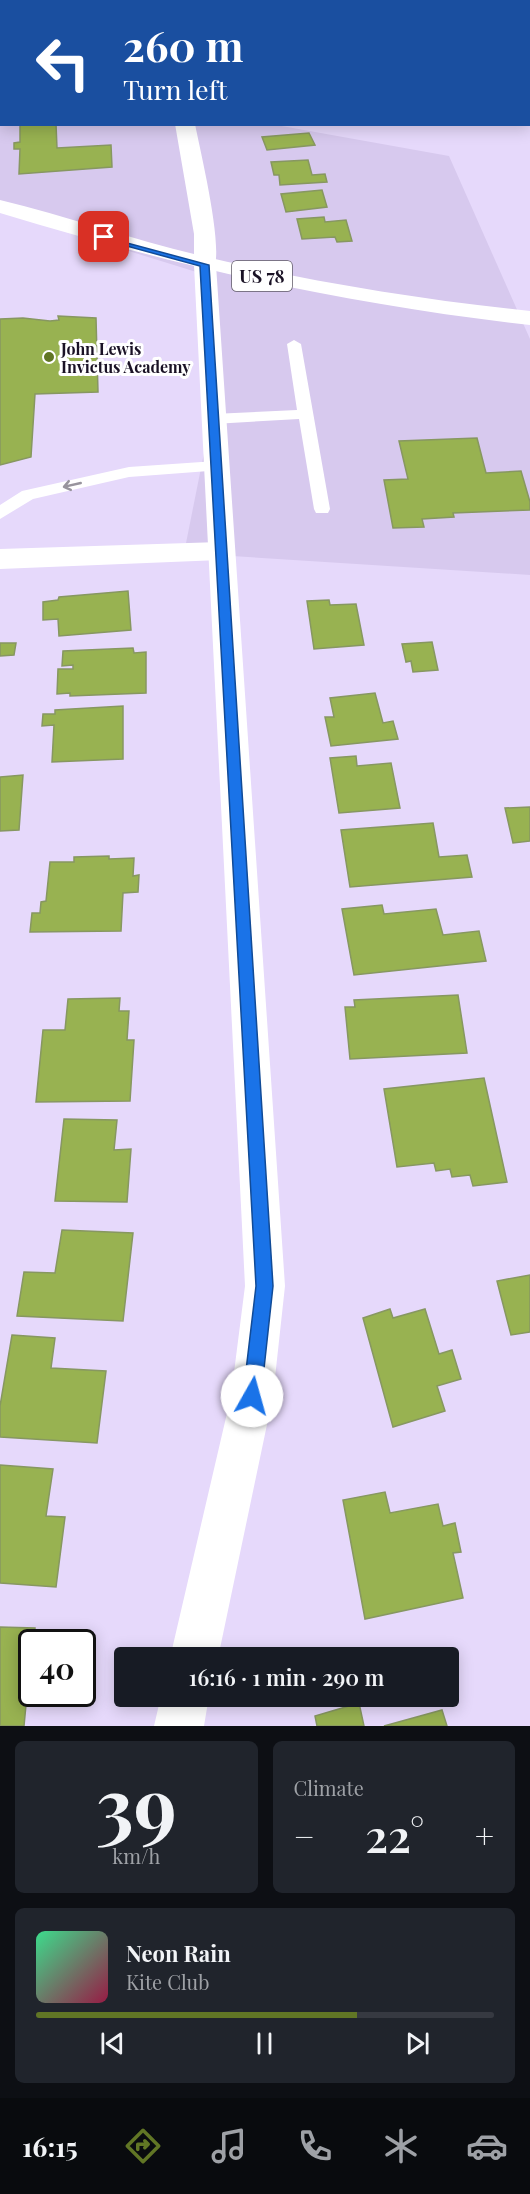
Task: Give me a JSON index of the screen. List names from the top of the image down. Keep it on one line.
{"streets":{"street":["US 78"]},"places":["John Lewis Invictus Academy"],"page":{"turn":["260 m","Turn left"],"limit":"40","trip":"16:16 · 1 min · 290 m","tile":[["39","km/h"],"Climate"],"heat":["−","22°","+"],"song":["Neon Rain","Kite Club"],"tabs":"16:15"}}
